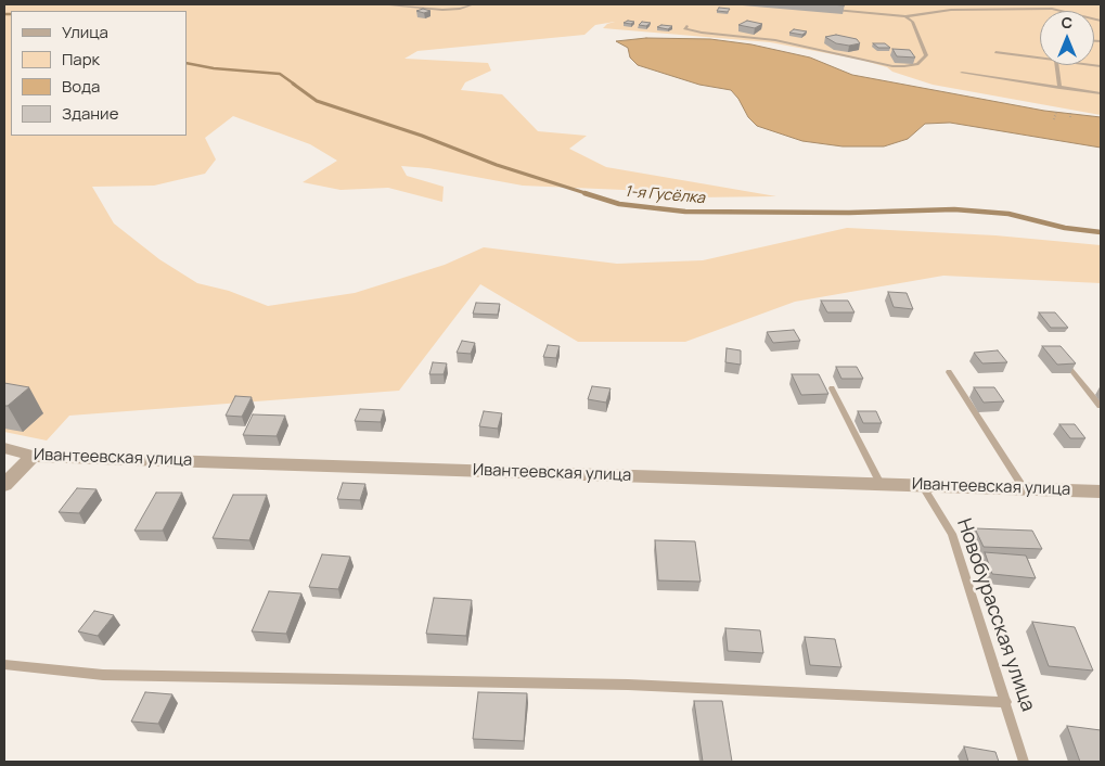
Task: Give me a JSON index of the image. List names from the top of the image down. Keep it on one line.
{"streets":{"street":["Ивантеевская улица"],"lane":["Новобурасская улица"]},"crossings":[["Ивантеевская улица","Новобурасская улица"]],"water":["1-я Гусёлка"],"legend":["Улица","Парк","Вода","Здание"],"north":"top"}
